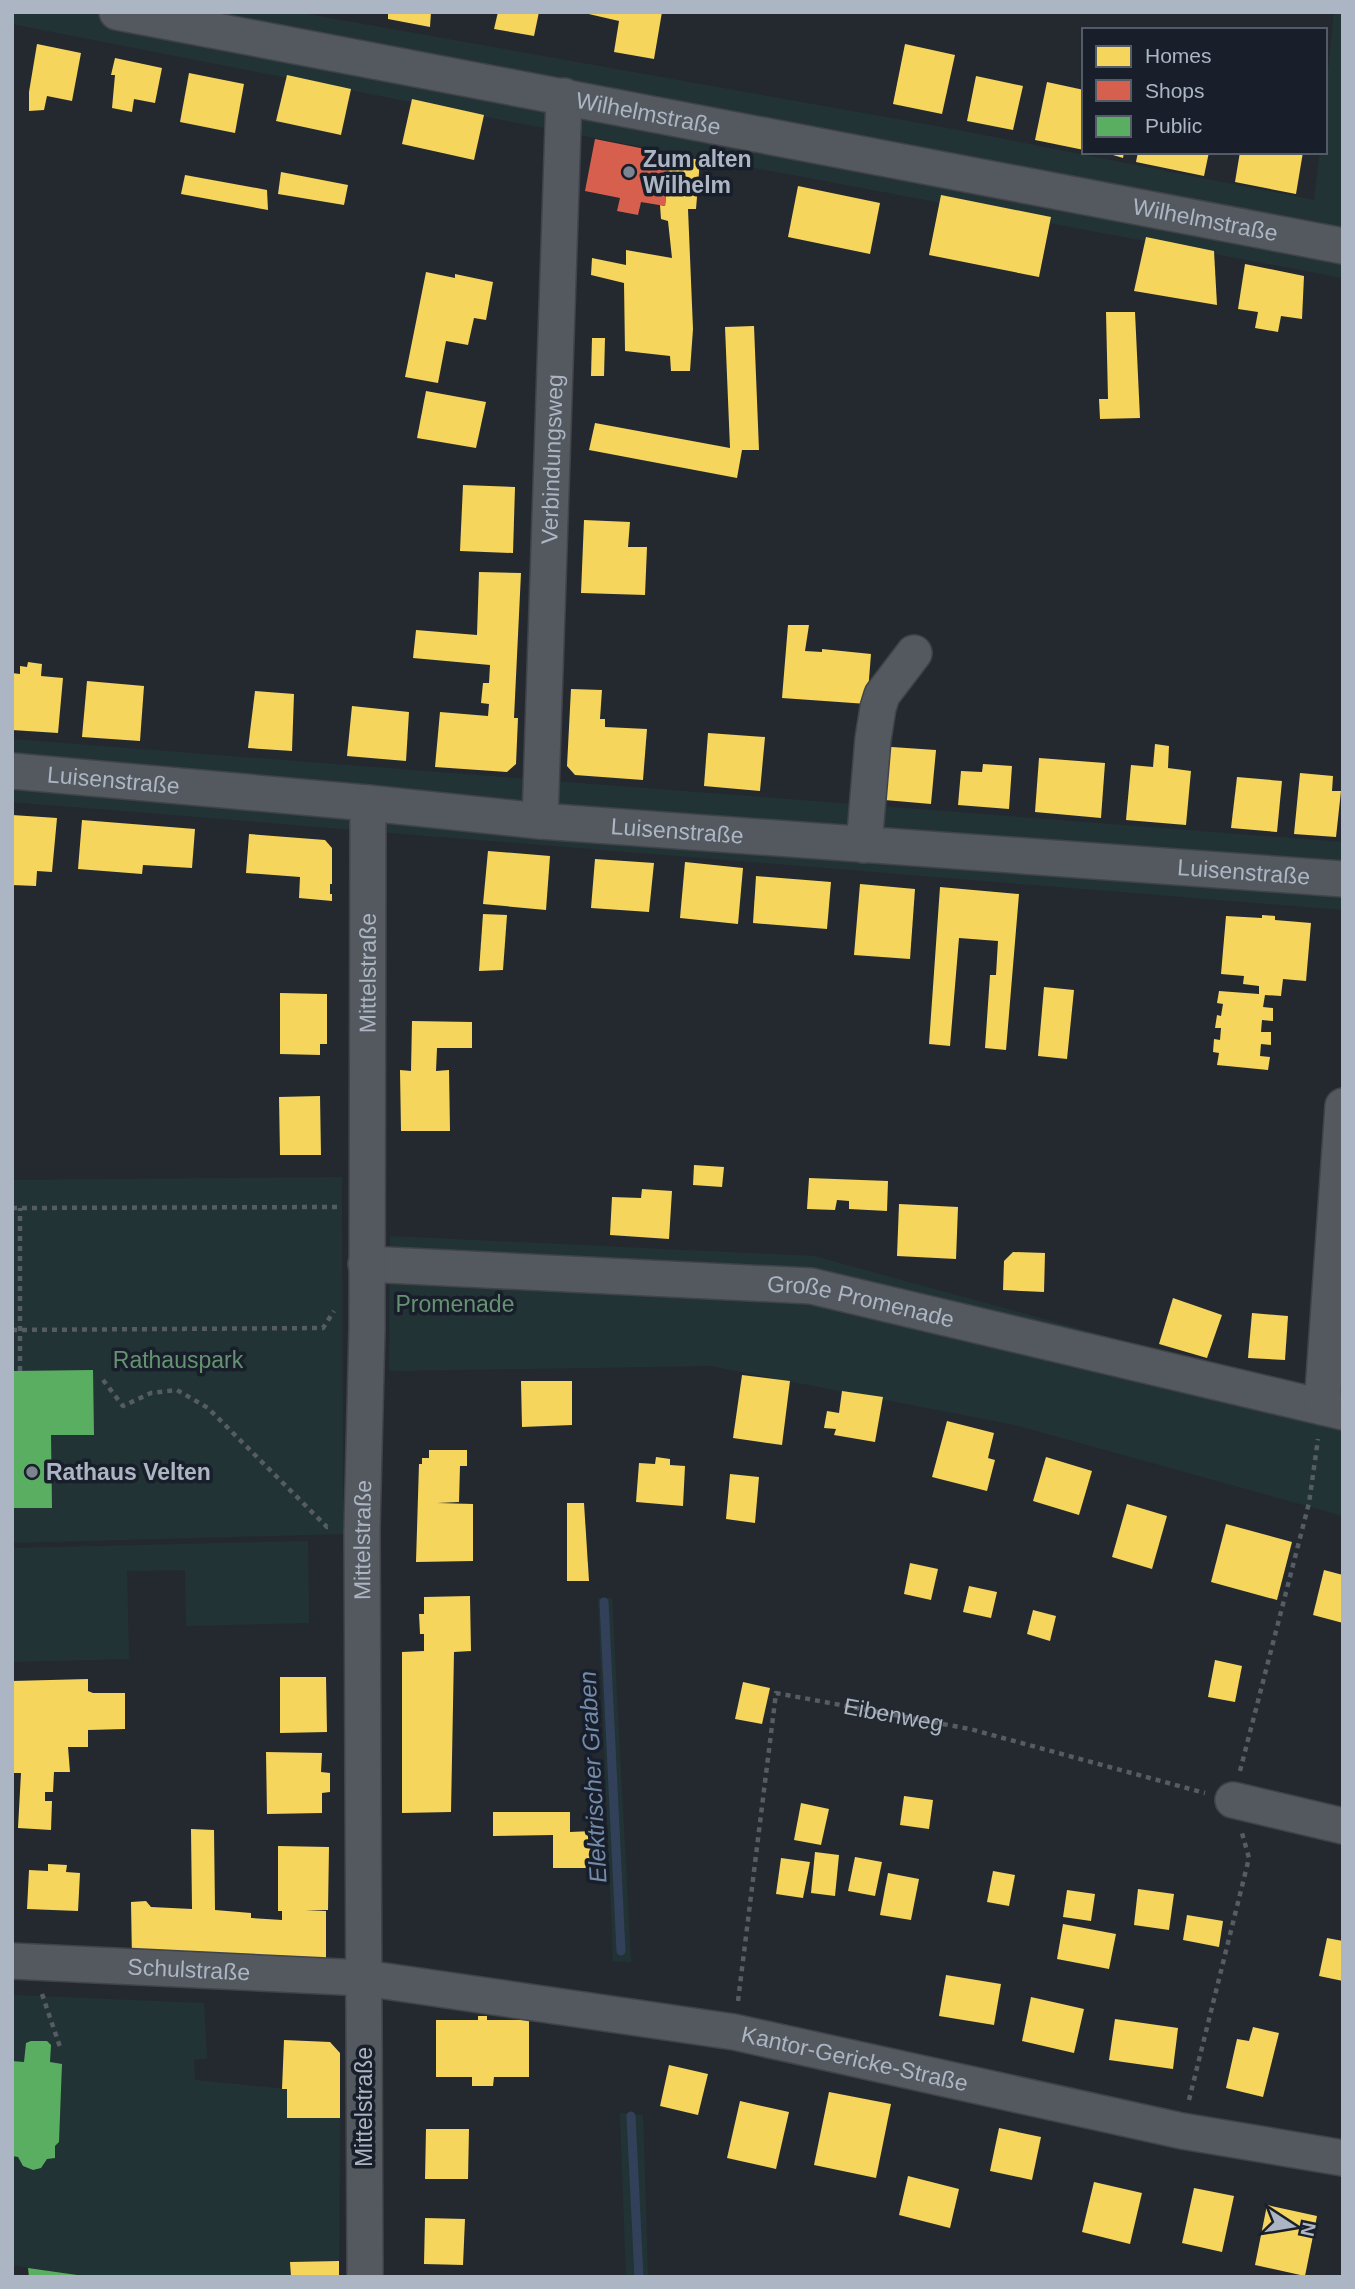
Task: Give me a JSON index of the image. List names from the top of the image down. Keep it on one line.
{"streets":{"street":["Wilhelmstraße","Verbindungsweg","Luisenstraße","Mittelstraße","Große Promenade","Schulstraße","Kantor-Gericke-Straße"],"path":["Eibenweg"]},"crossings":[["Wilhelmstraße","Verbindungsweg"],["Verbindungsweg","Luisenstraße"],["Luisenstraße","Mittelstraße"],["Mittelstraße","Große Promenade"],["Mittelstraße","Schulstraße"],["Mittelstraße","Kantor-Gericke-Straße"],["Eibenweg","Kantor-Gericke-Straße"],["Schulstraße","Kantor-Gericke-Straße"]],"water":["Elektrischer Graben"],"parks":["Promenade","Rathauspark"],"places":["Zum alten Wilhelm","Rathaus Velten"],"legend":["Homes","Shops","Public"],"north":"right"}
